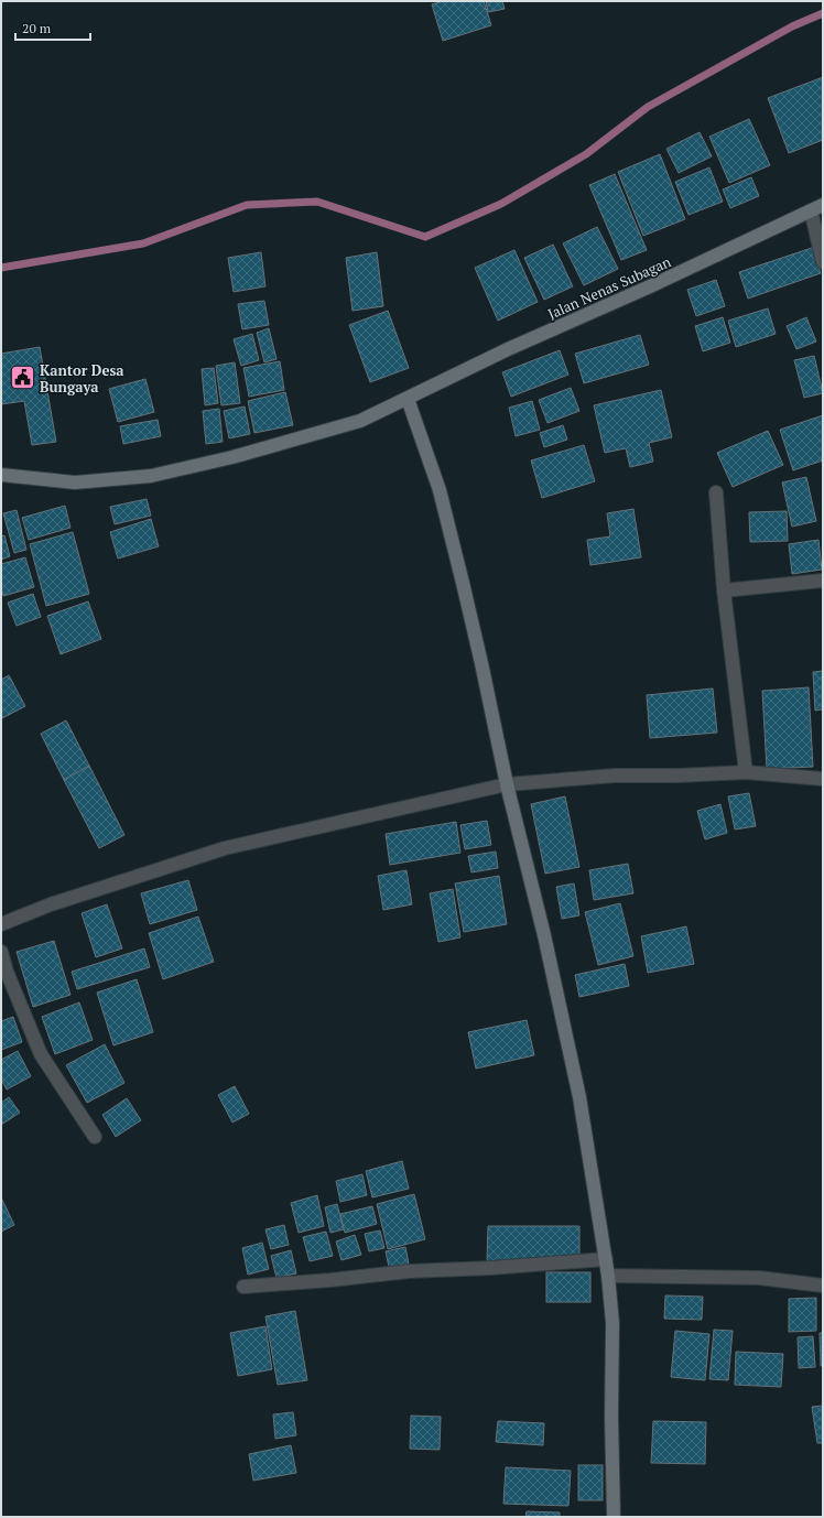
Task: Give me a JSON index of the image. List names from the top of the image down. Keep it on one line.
{"streets":{"main road":["Jalan Nenas Subagan"]},"places":{"public building":["Kantor Desa Bungaya"]},"scale_bar":"20 m"}
